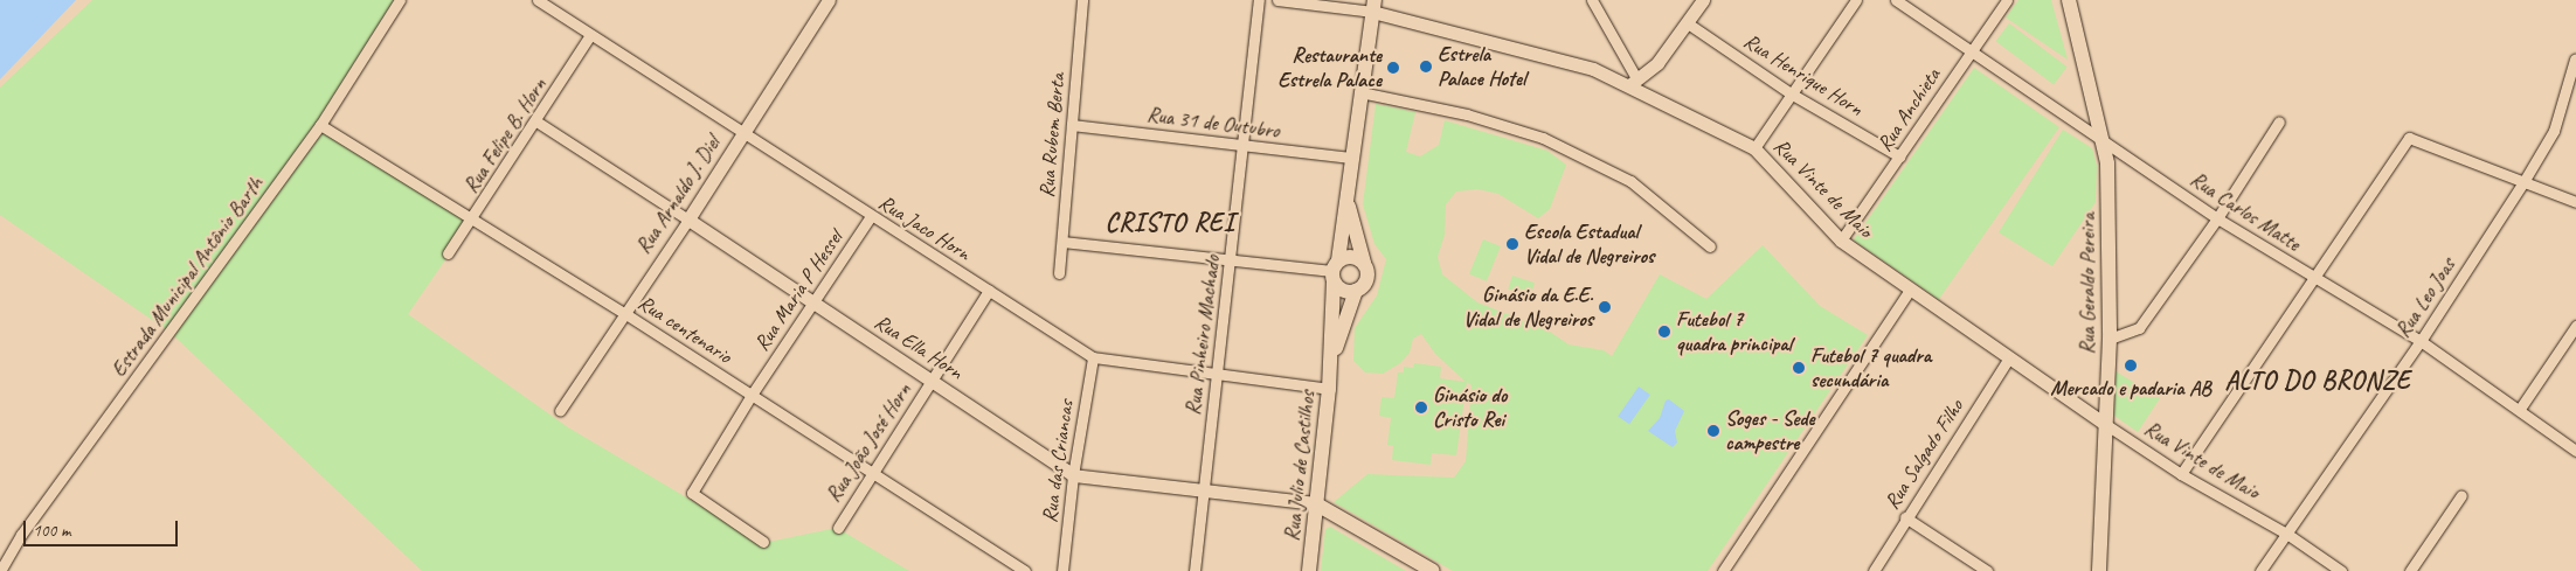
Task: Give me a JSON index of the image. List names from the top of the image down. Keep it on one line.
{"streets":{"main road":["Rua Geraldo Pereira","Rua Julio de Castilhos"],"street":["Rua Henrique Horn","Rua Anchieta","Rua 31 de Outubro","Rua Felipe B. Horn","Rua Rubem Berta","Rua Vinte de Maio","Rua Arnaldo J. Diel","Rua Carlos Matte","Rua Jaco Horn","Estrada Municipal Antônio Barth","Rua Maria P Hessel","Rua Leo Joas","Rua centenario","Rua Pinheiro Machado","Rua Ella Horn","Rua João José Horn","Rua Salgado Filho","Rua das Criancas"]},"crossings":[["Rua Henrique Horn","Rua Anchieta"],["Rua Anchieta","Rua Vinte de Maio"],["Rua Anchieta","Rua Carlos Matte"],["Rua 31 de Outubro","Rua Rubem Berta"],["Rua 31 de Outubro","Rua Pinheiro Machado"],["Rua 31 de Outubro","Rua Julio de Castilhos"],["Rua Felipe B. Horn","Rua Jaco Horn"],["Rua Felipe B. Horn","Rua centenario"],["Rua Felipe B. Horn","Rua Ella Horn"],["Rua Vinte de Maio","Rua Geraldo Pereira"],["Rua Vinte de Maio","Rua Leo Joas"],["Rua Vinte de Maio","Rua Salgado Filho"],["Rua Vinte de Maio","Rua Julio de Castilhos"],["Rua Arnaldo J. Diel","Rua Jaco Horn"],["Rua Arnaldo J. Diel","Rua centenario"],["Rua Arnaldo J. Diel","Rua Ella Horn"],["Rua Carlos Matte","Rua Geraldo Pereira"],["Rua Carlos Matte","Rua Leo Joas"],["Rua Jaco Horn","Rua Maria P Hessel"],["Rua Jaco Horn","Rua Pinheiro Machado"],["Rua Jaco Horn","Rua João José Horn"],["Rua Jaco Horn","Rua das Criancas"],["Rua Jaco Horn","Rua Julio de Castilhos"],["Estrada Municipal Antônio Barth","Rua centenario"],["Rua Maria P Hessel","Rua centenario"],["Rua Maria P Hessel","Rua Ella Horn"],["Rua centenario","Rua João José Horn"],["Rua Pinheiro Machado","Rua Ella Horn"],["Rua Ella Horn","Rua João José Horn"],["Rua Ella Horn","Rua das Criancas"],["Rua Ella Horn","Rua Julio de Castilhos"]],"districts":["CRISTO REI","ALTO DO BRONZE"],"places":["Estrela Palace Hotel","Restaurante Estrela Palace","Escola Estadual Vidal de Negreiros","Ginásio da E.E. Vidal de Negreiros","Futebol 7 quadra principal","Mercado e padaria AB","Futebol 7 quadra secundária","Ginásio do Cristo Rei","Soges - Sede campestre"],"scale_bar":"100 m"}
